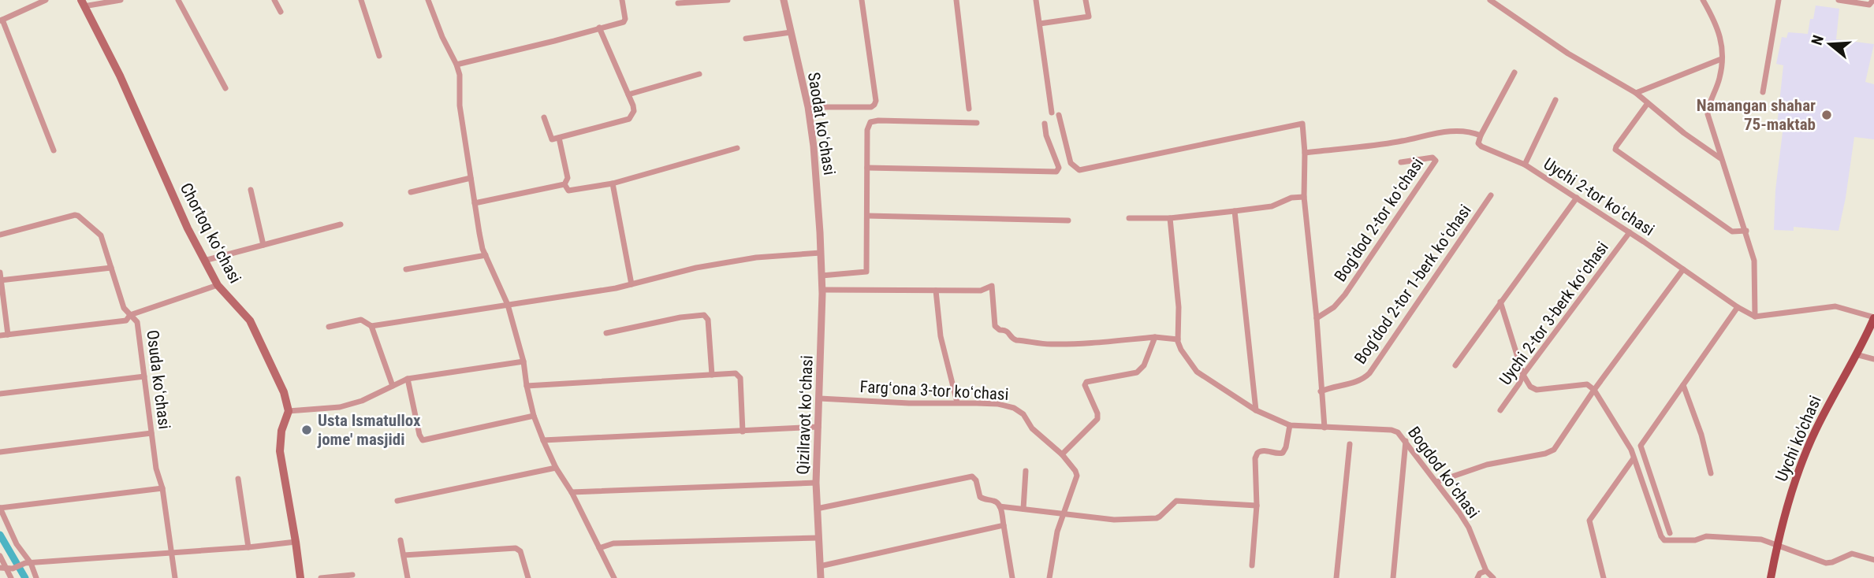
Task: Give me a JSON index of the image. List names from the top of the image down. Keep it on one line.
{"streets":{"main road":["Chortoq koʻchasi","Uychi ko'chasi"],"street":["Saodat koʻchasi","Uychi 2-tor koʻchasi","Bog'dod 2-tor koʻchasi","Bogʼdod 2-tor 1-berk koʻchasi","Uychi 2-tor 3-berk koʻchasi","Osuda koʻchasi","Fargʻona 3-tor koʻchasi","Qizilravot koʻchasi","Bogdod koʻchasi"]},"crossings":[["Saodat koʻchasi","Qizilravot koʻchasi"],["Uychi 2-tor koʻchasi","Uychi 2-tor 3-berk koʻchasi"],["Bog'dod 2-tor koʻchasi","Bogʼdod 2-tor 1-berk koʻchasi"],["Bog'dod 2-tor koʻchasi","Bogdod koʻchasi"],["Fargʻona 3-tor koʻchasi","Qizilravot koʻchasi"]],"places":["Namangan shahar 75-maktab","Usta Ismatullox jome' masjidi"],"north":"left"}
